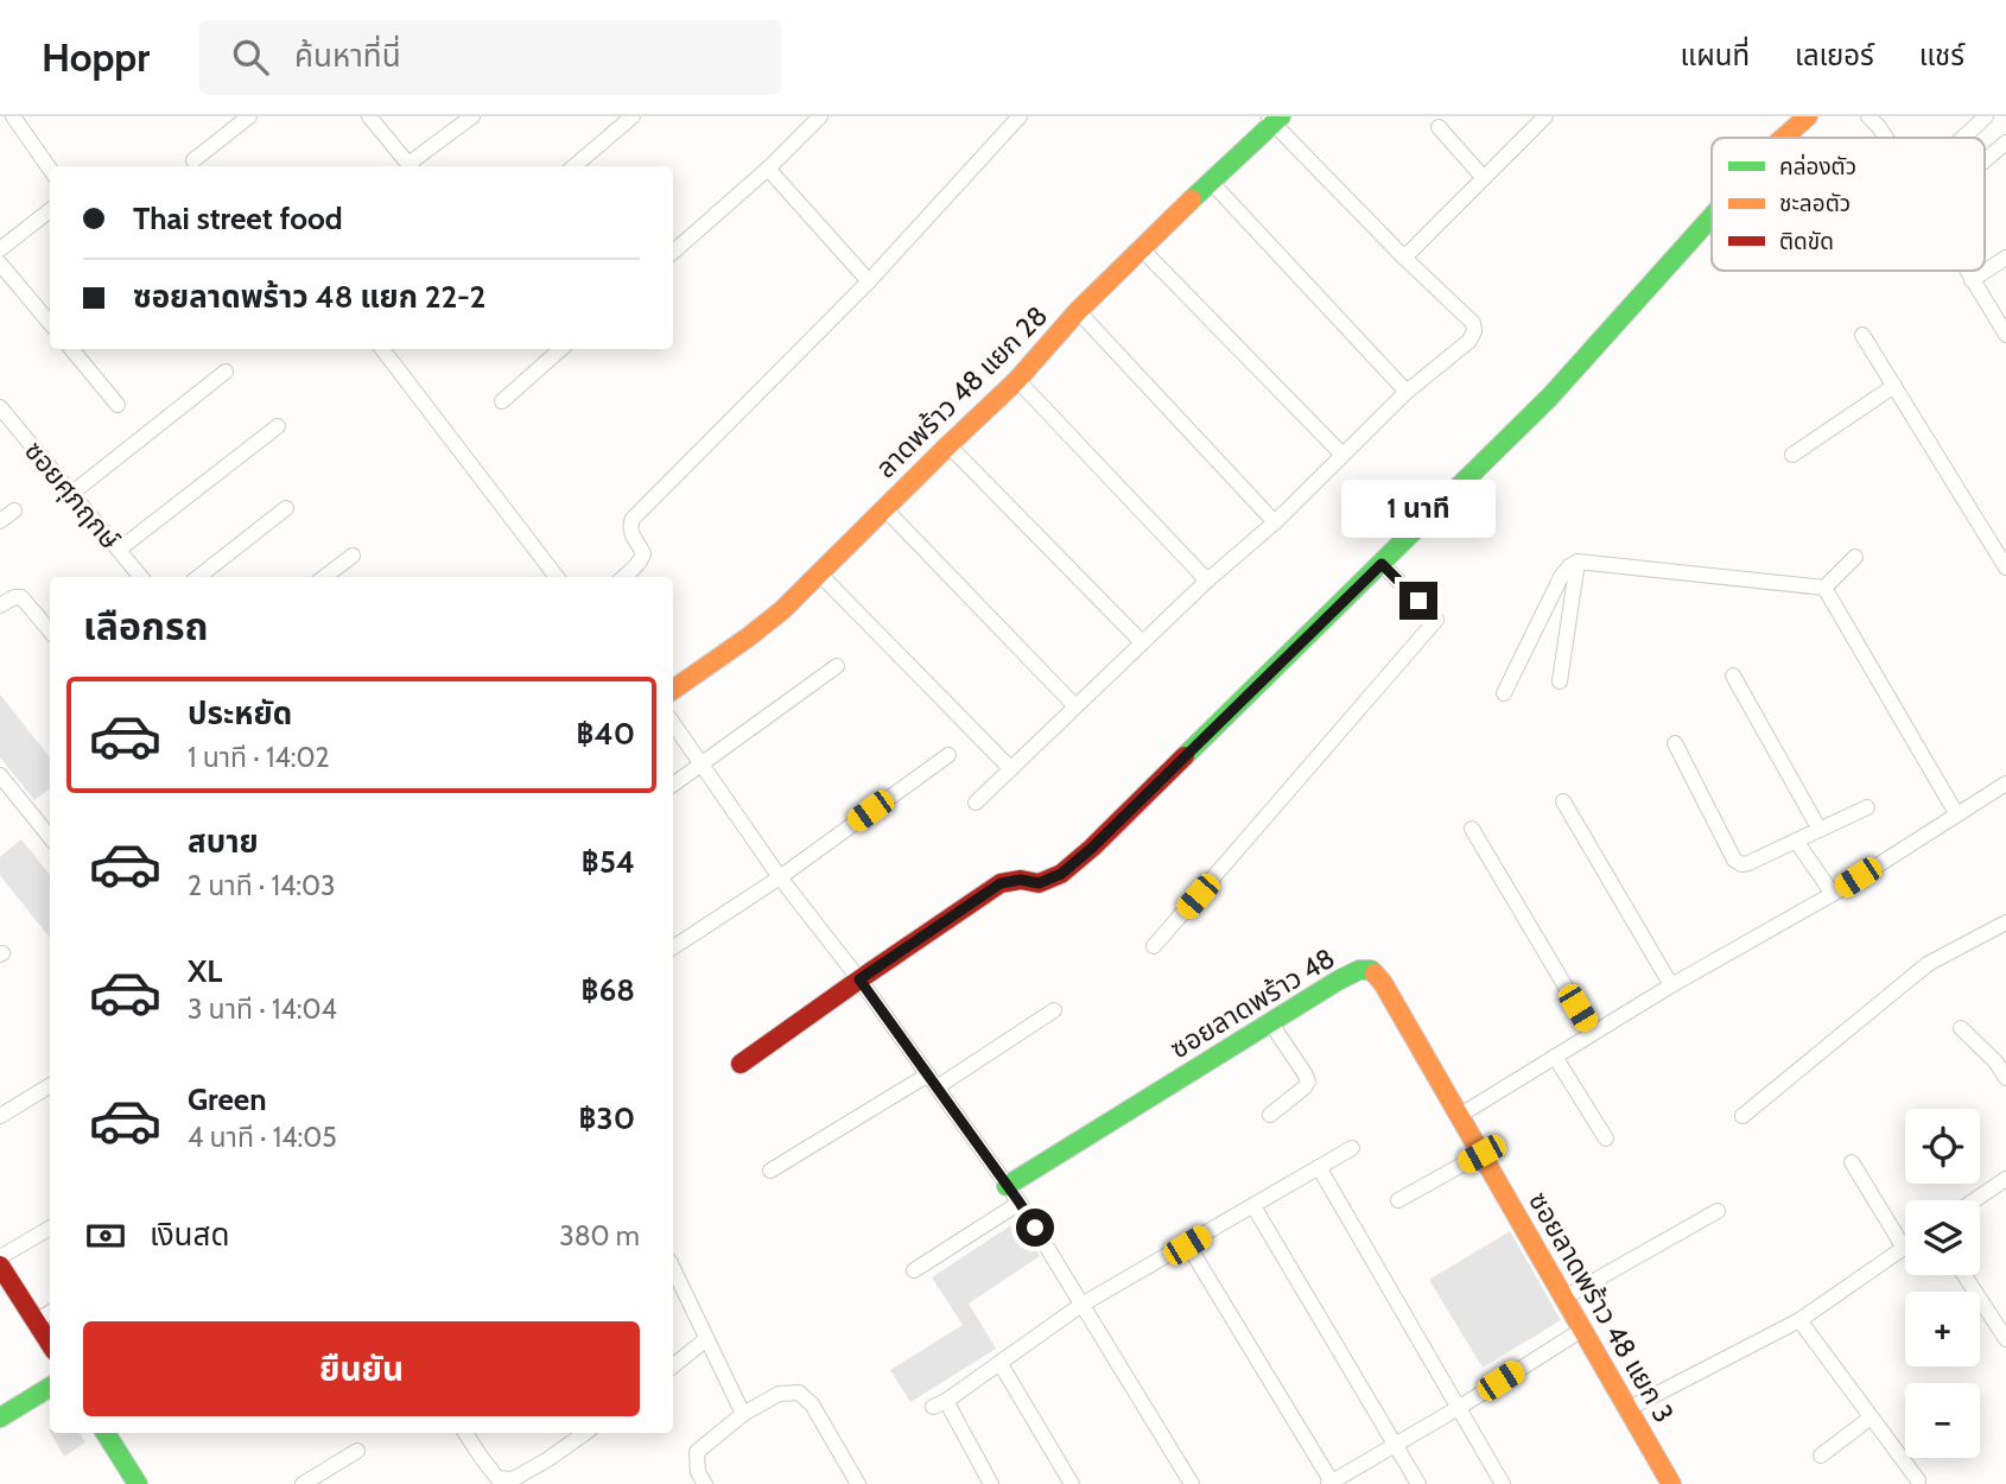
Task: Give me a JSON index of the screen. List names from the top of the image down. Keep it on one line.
{"streets":{"street":["ลาดพร้าว 48 แยก 28","ซอยศุภฤกษ์","ซอยลาดพร้าว 48","ซอยลาดพร้าว 48 แยก 3"]},"crossings":[["ซอยลาดพร้าว 48","ซอยลาดพร้าว 48 แยก 3"]],"legend":["คล่องตัว","ชะลอตัว","ติดขัด"],"page":{"header":"Hoppr","search":"ค้นหาที่นี่","nav":["แผนที่","เลเยอร์","แชร์"],"banner":["Thai street food","ซอยลาดพร้าว 48 แยก 22-2"],"bubble":"1 นาที","heading":"เลือกรถ","list":[{"name":"ประหยัด","note":"1 นาที · 14:02","value":"฿40"},{"name":"สบาย","note":"2 นาที · 14:03","value":"฿54"},{"name":"XL","note":"3 นาที · 14:04","value":"฿68"},{"name":"Green","note":"4 นาที · 14:05","value":"฿30"}],"map_buttons":["+","−"],"pay":["เงินสด","380 m"],"buttons":"ยืนยัน"}}
